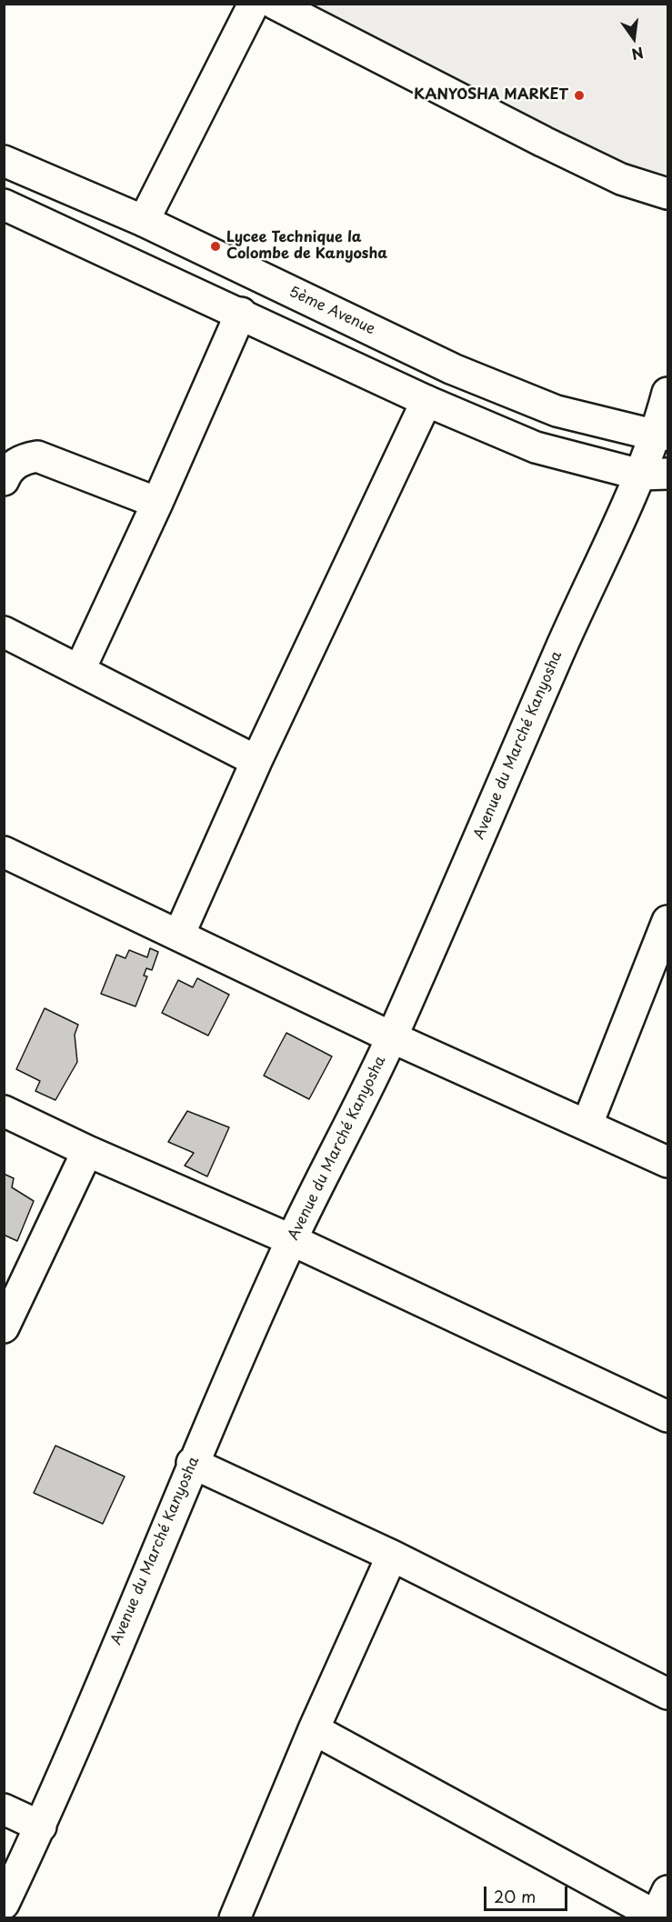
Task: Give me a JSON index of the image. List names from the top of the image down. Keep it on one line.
{"streets":{"street":["5ème Avenue","Avenue du Marché Kanyosha"]},"crossings":[["5ème Avenue","Avenue du Marché Kanyosha"]],"places":["KANYOSHA MARKET","Lycee Technique la Colombe de Kanyosha"],"scale_bar":"20 m","north":"bottom"}
